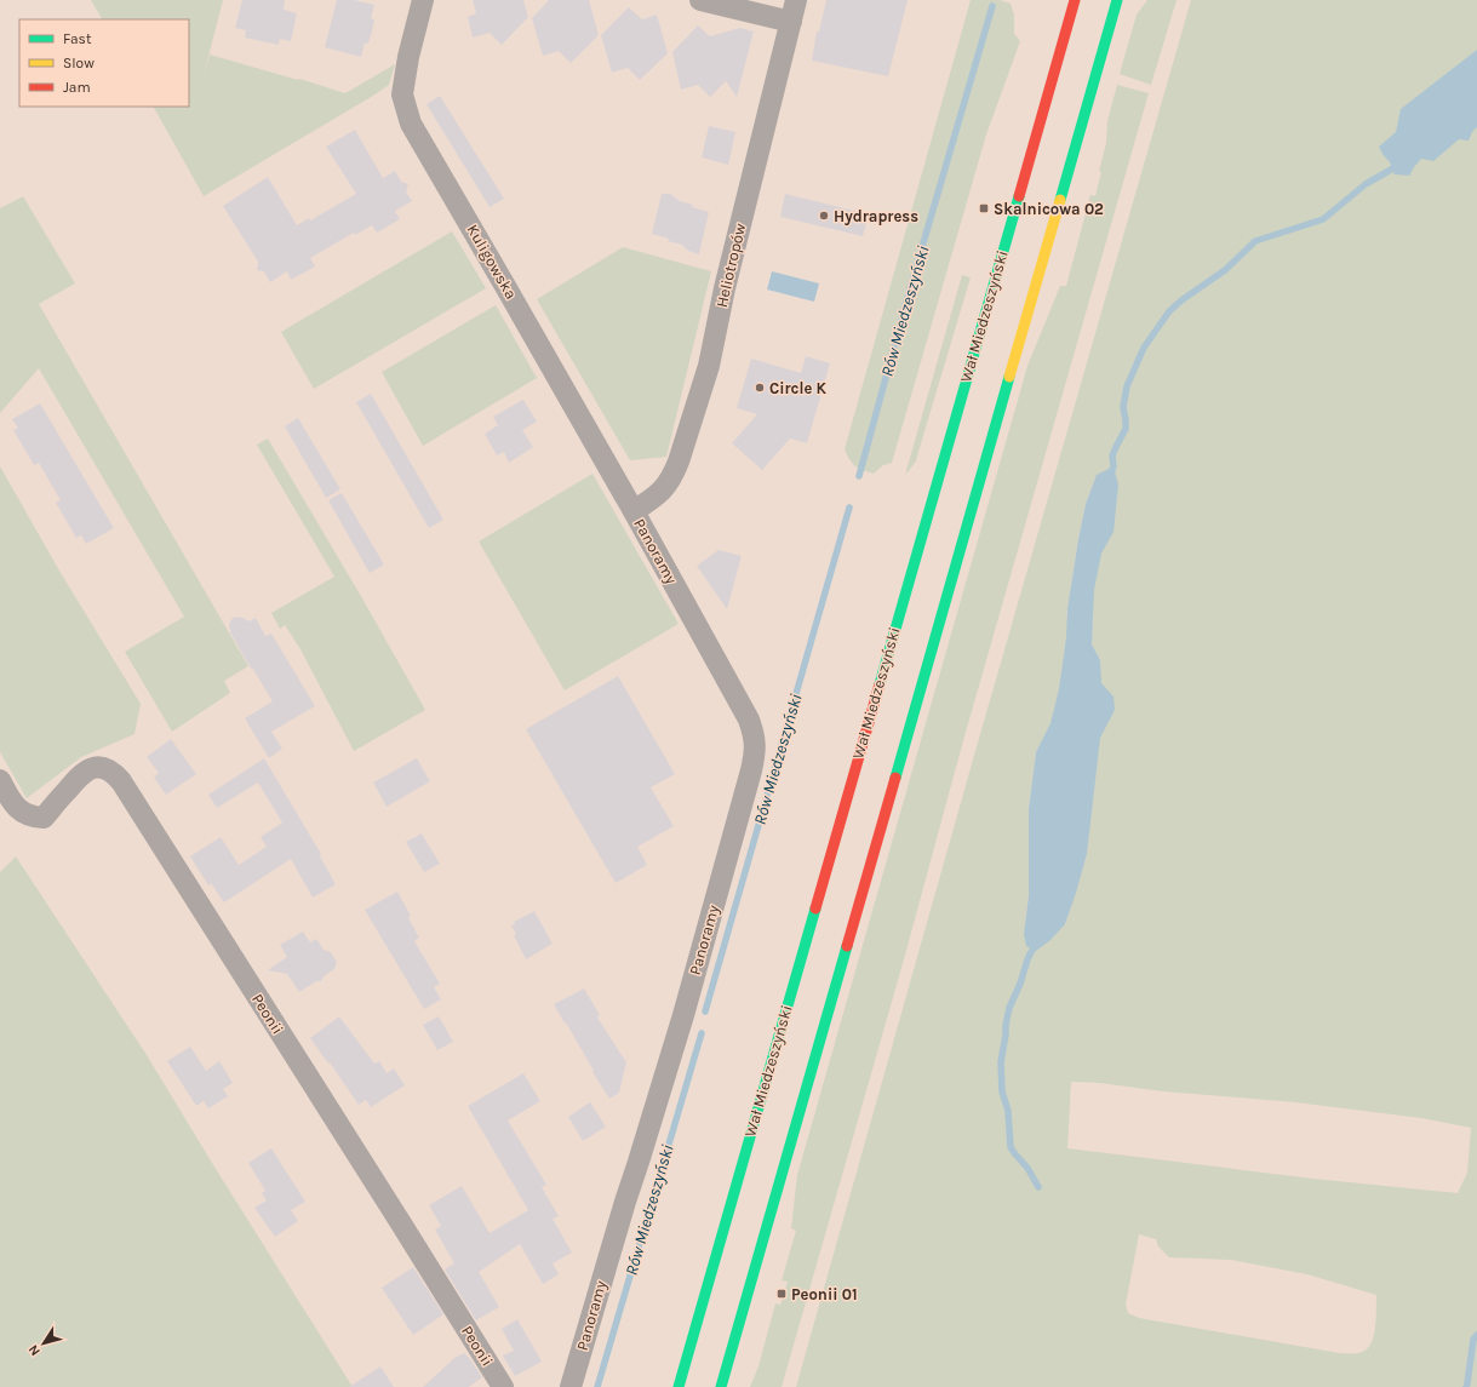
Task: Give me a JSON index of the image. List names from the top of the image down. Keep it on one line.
{"streets":{"main road":["Wał Miedzeszyński"],"street":["Kuligowska","Heliotropów","Panoramy","Peonii"]},"crossings":[["Kuligowska","Heliotropów"],["Kuligowska","Panoramy"],["Heliotropów","Panoramy"]],"water":["Rów Miedzeszyński"],"places":{"transit":["Skalnicowa 02","Peonii 01"],"other":["Hydrapress","Circle K"]},"legend":["Fast","Slow","Jam"],"north":"bottom left"}
